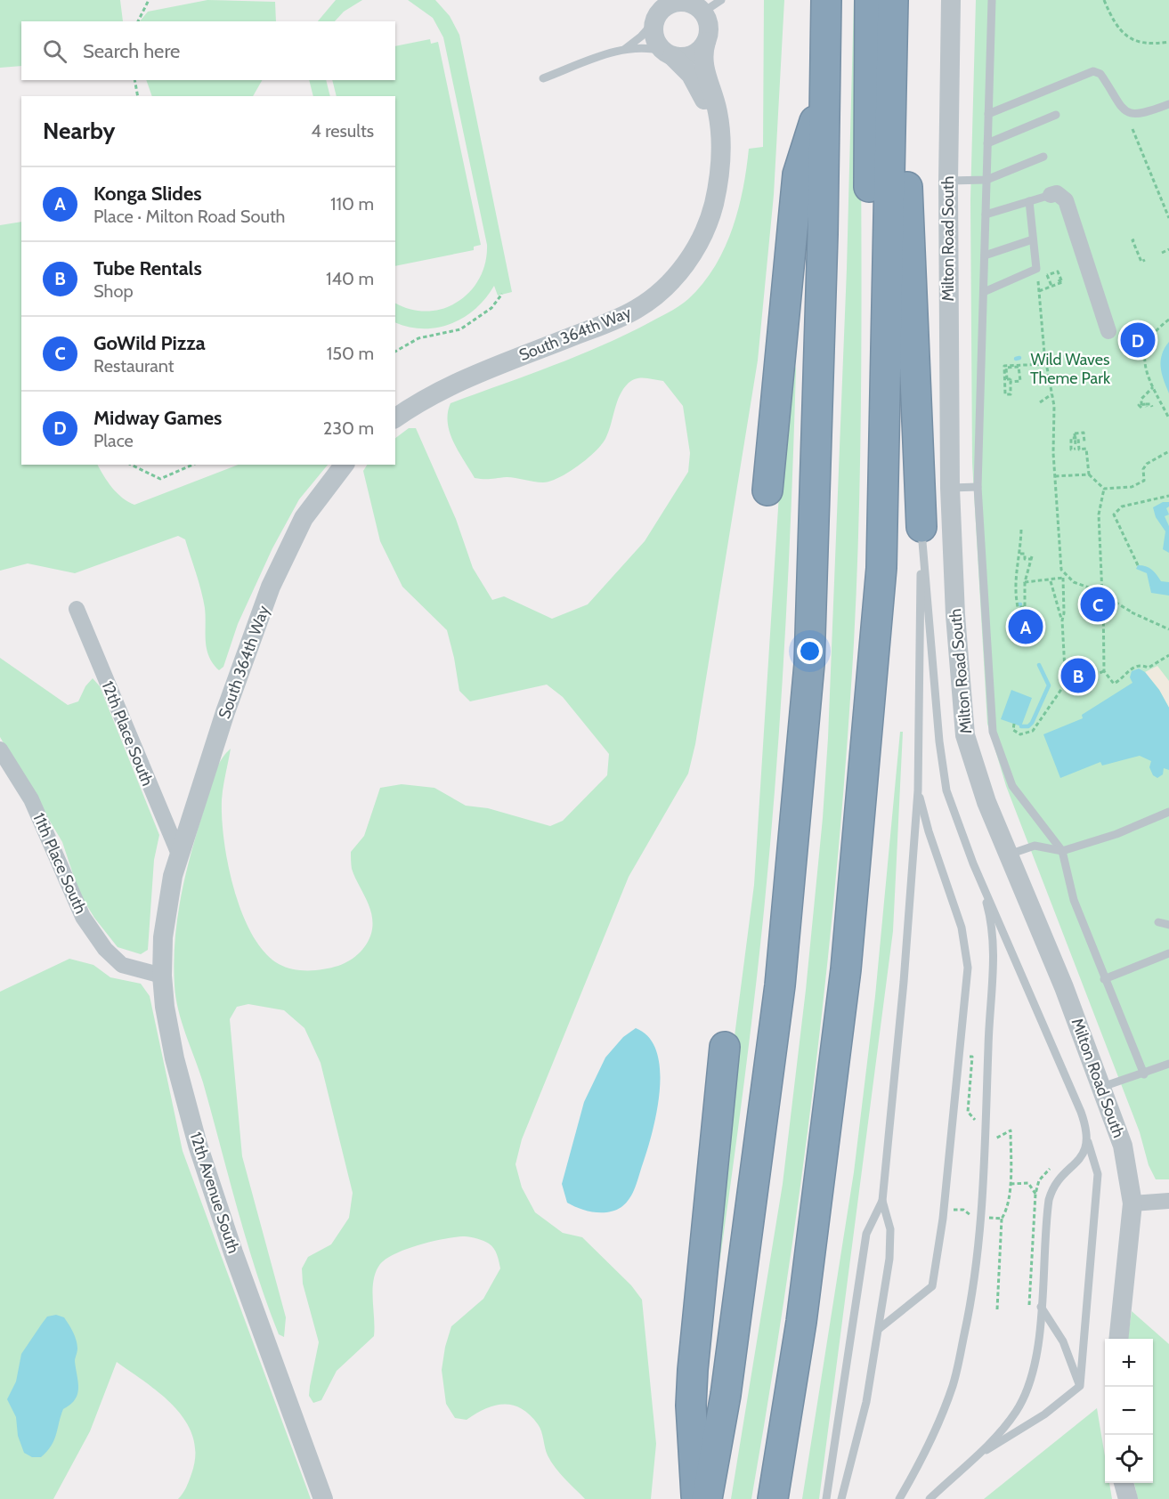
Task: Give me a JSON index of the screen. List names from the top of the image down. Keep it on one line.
{"streets":{"street":["Milton Road South","South 364th Way","12th Place South","11th Place South","12th Avenue South"]},"crossings":[["South 364th Way","12th Place South"],["South 364th Way","12th Avenue South"],["11th Place South","12th Avenue South"]],"parks":["Wild Waves Theme Park"],"page":{"search":"Search here","heading":["Nearby","4 results"],"list":[{"mark":"A","name":"Konga Slides","note":"Place · Milton Road South","value":"110 m"},{"mark":"B","name":"Tube Rentals","note":"Shop","value":"140 m"},{"mark":"C","name":"GoWild Pizza","note":"Restaurant","value":"150 m"},{"mark":"D","name":"Midway Games","note":"Place","value":"230 m"}],"pins":["D","C","A","B"],"map_buttons":["+","−"]}}
